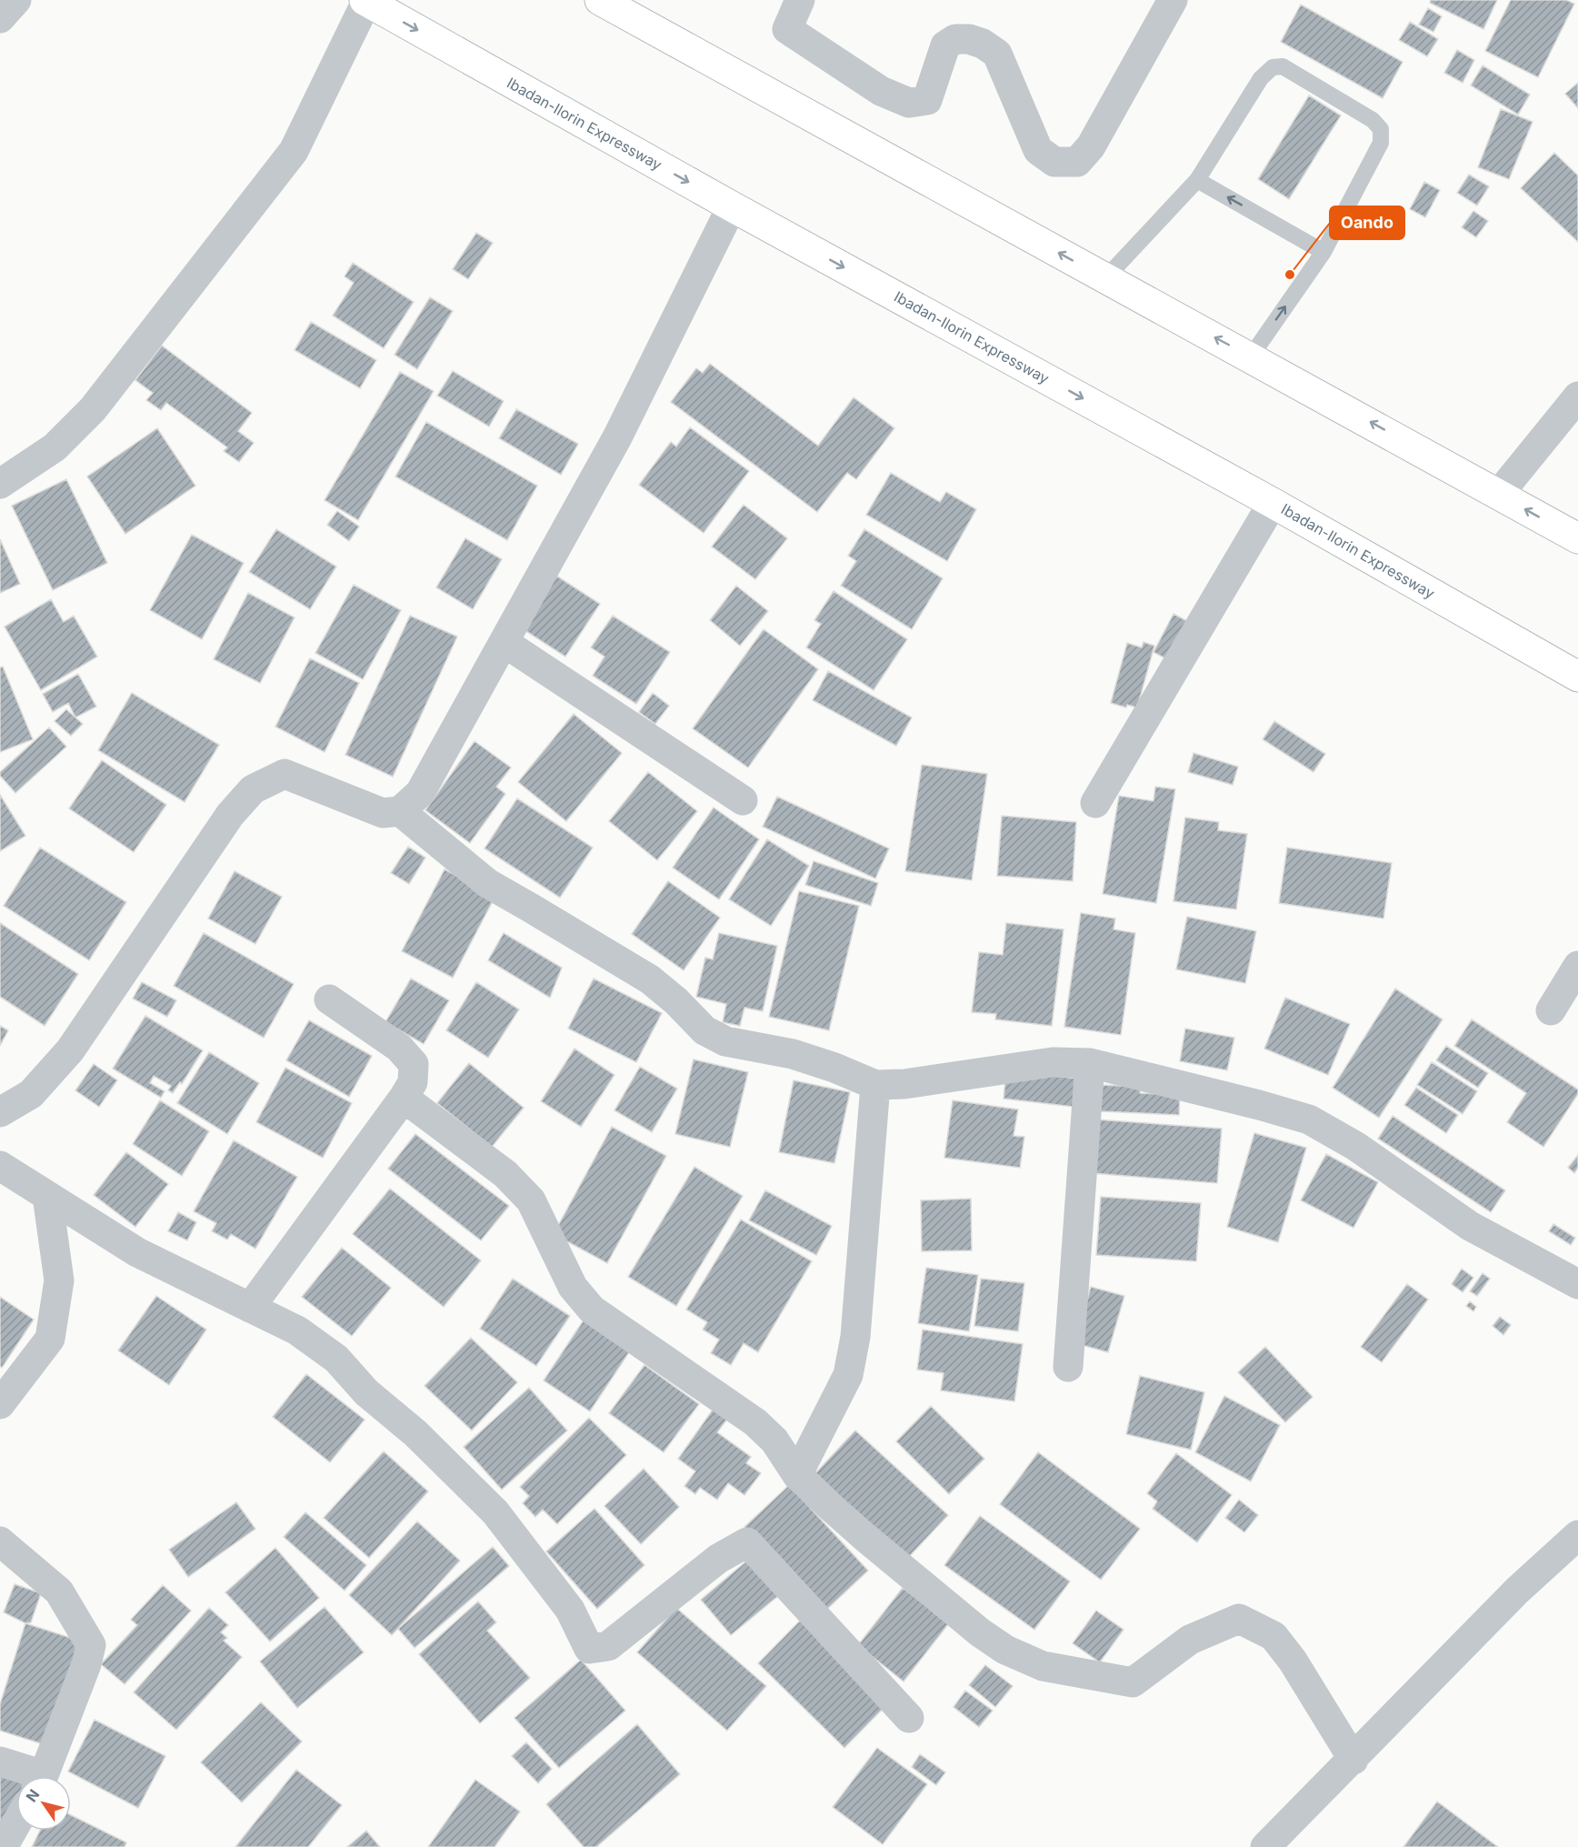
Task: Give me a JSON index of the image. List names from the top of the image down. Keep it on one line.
{"streets":{"highway":["Ibadan-Ilorin Expressway"]},"places":["Oando"],"north":"top left"}
